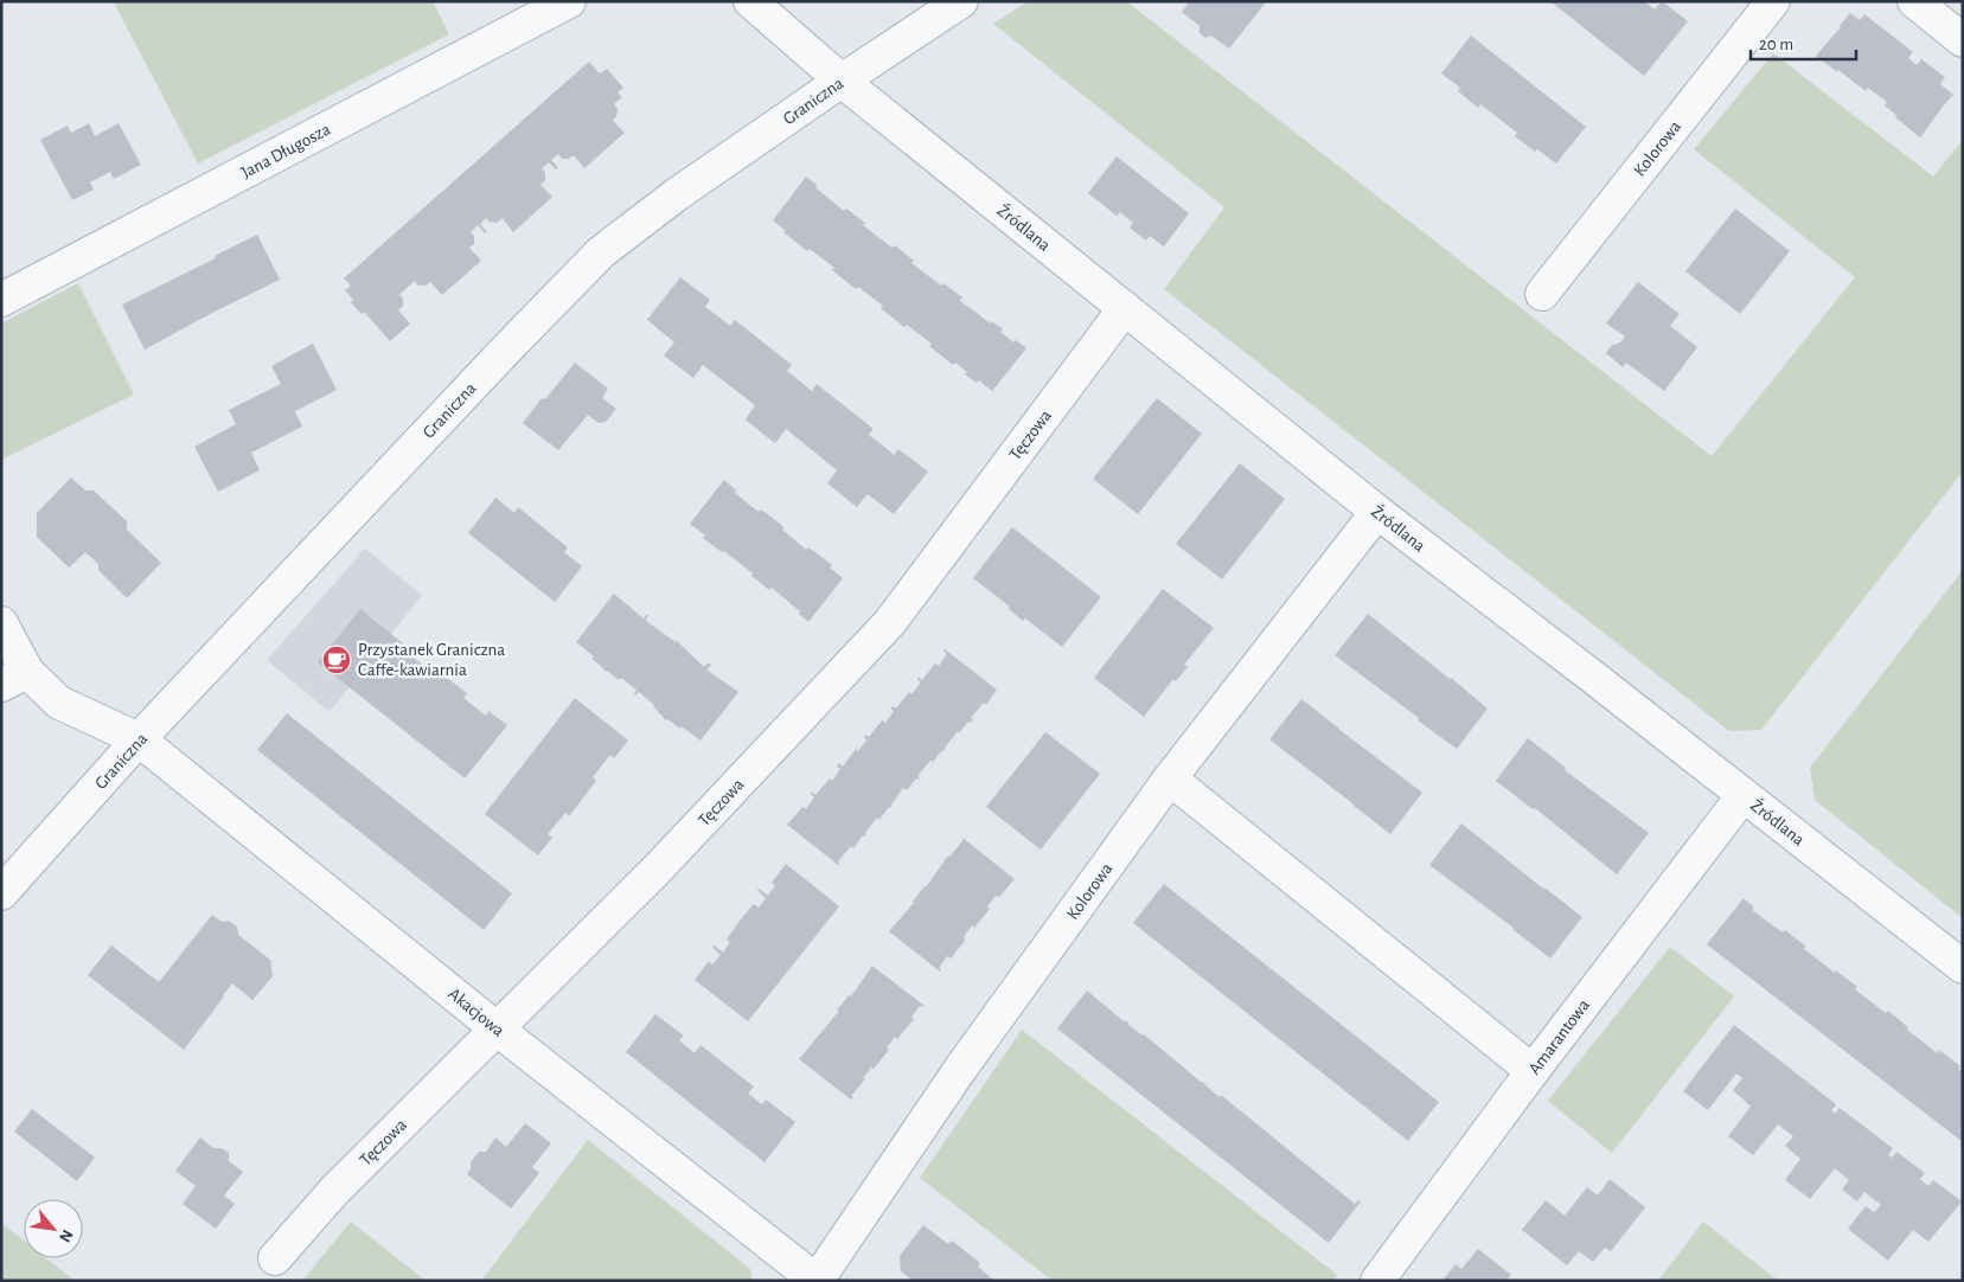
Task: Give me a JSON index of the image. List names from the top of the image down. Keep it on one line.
{"streets":{"street":["Graniczna","Kolorowa","Jana Długosza","Źródlana","Tęczowa","Akacjowa","Amarantowa"]},"crossings":[["Graniczna","Źródlana"],["Graniczna","Akacjowa"],["Kolorowa","Źródlana"],["Kolorowa","Akacjowa"],["Źródlana","Tęczowa"],["Źródlana","Amarantowa"],["Tęczowa","Akacjowa"]],"places":{"cafe":["Przystanek Graniczna Caffe-kawiarnia"]},"scale_bar":"20 m","north":"bottom right"}
